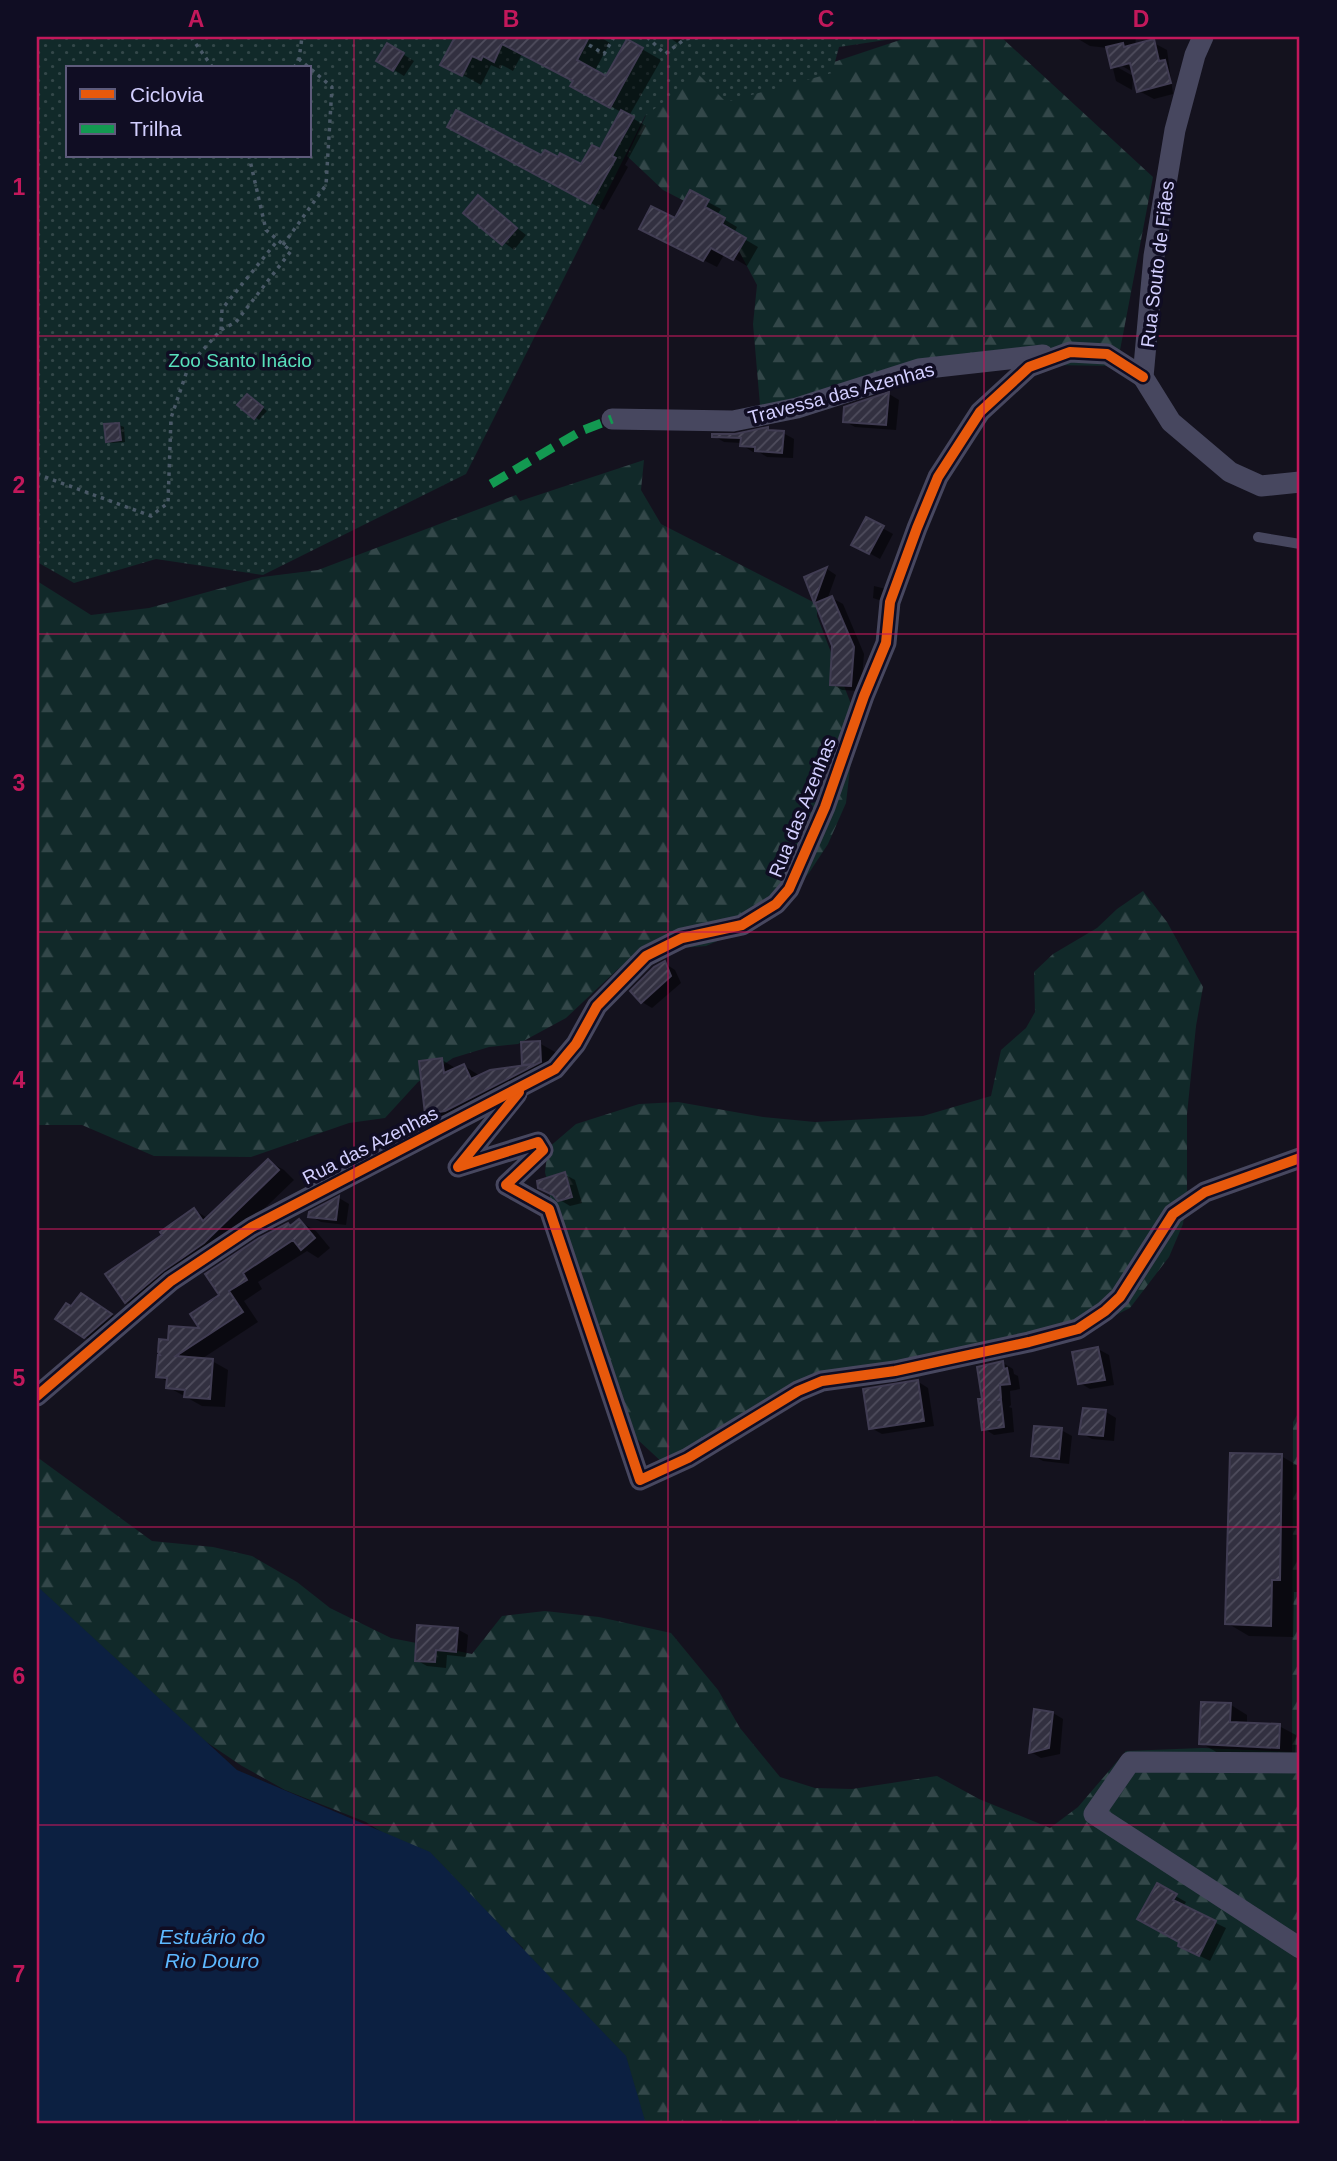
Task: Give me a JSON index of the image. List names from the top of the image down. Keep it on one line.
{"streets":{"street":["Rua Souto de Fiães","Travessa das Azenhas","Rua das Azenhas"]},"crossings":[["Rua Souto de Fiães","Rua das Azenhas"],["Travessa das Azenhas","Rua das Azenhas"]],"water":["Estuário do Rio Douro"],"parks":["Zoo Santo Inácio"],"legend":["Ciclovia","Trilha"],"grid":{"columns":["A","B","C","D"],"rows":["1","2","3","4","5","6","7"]}}
